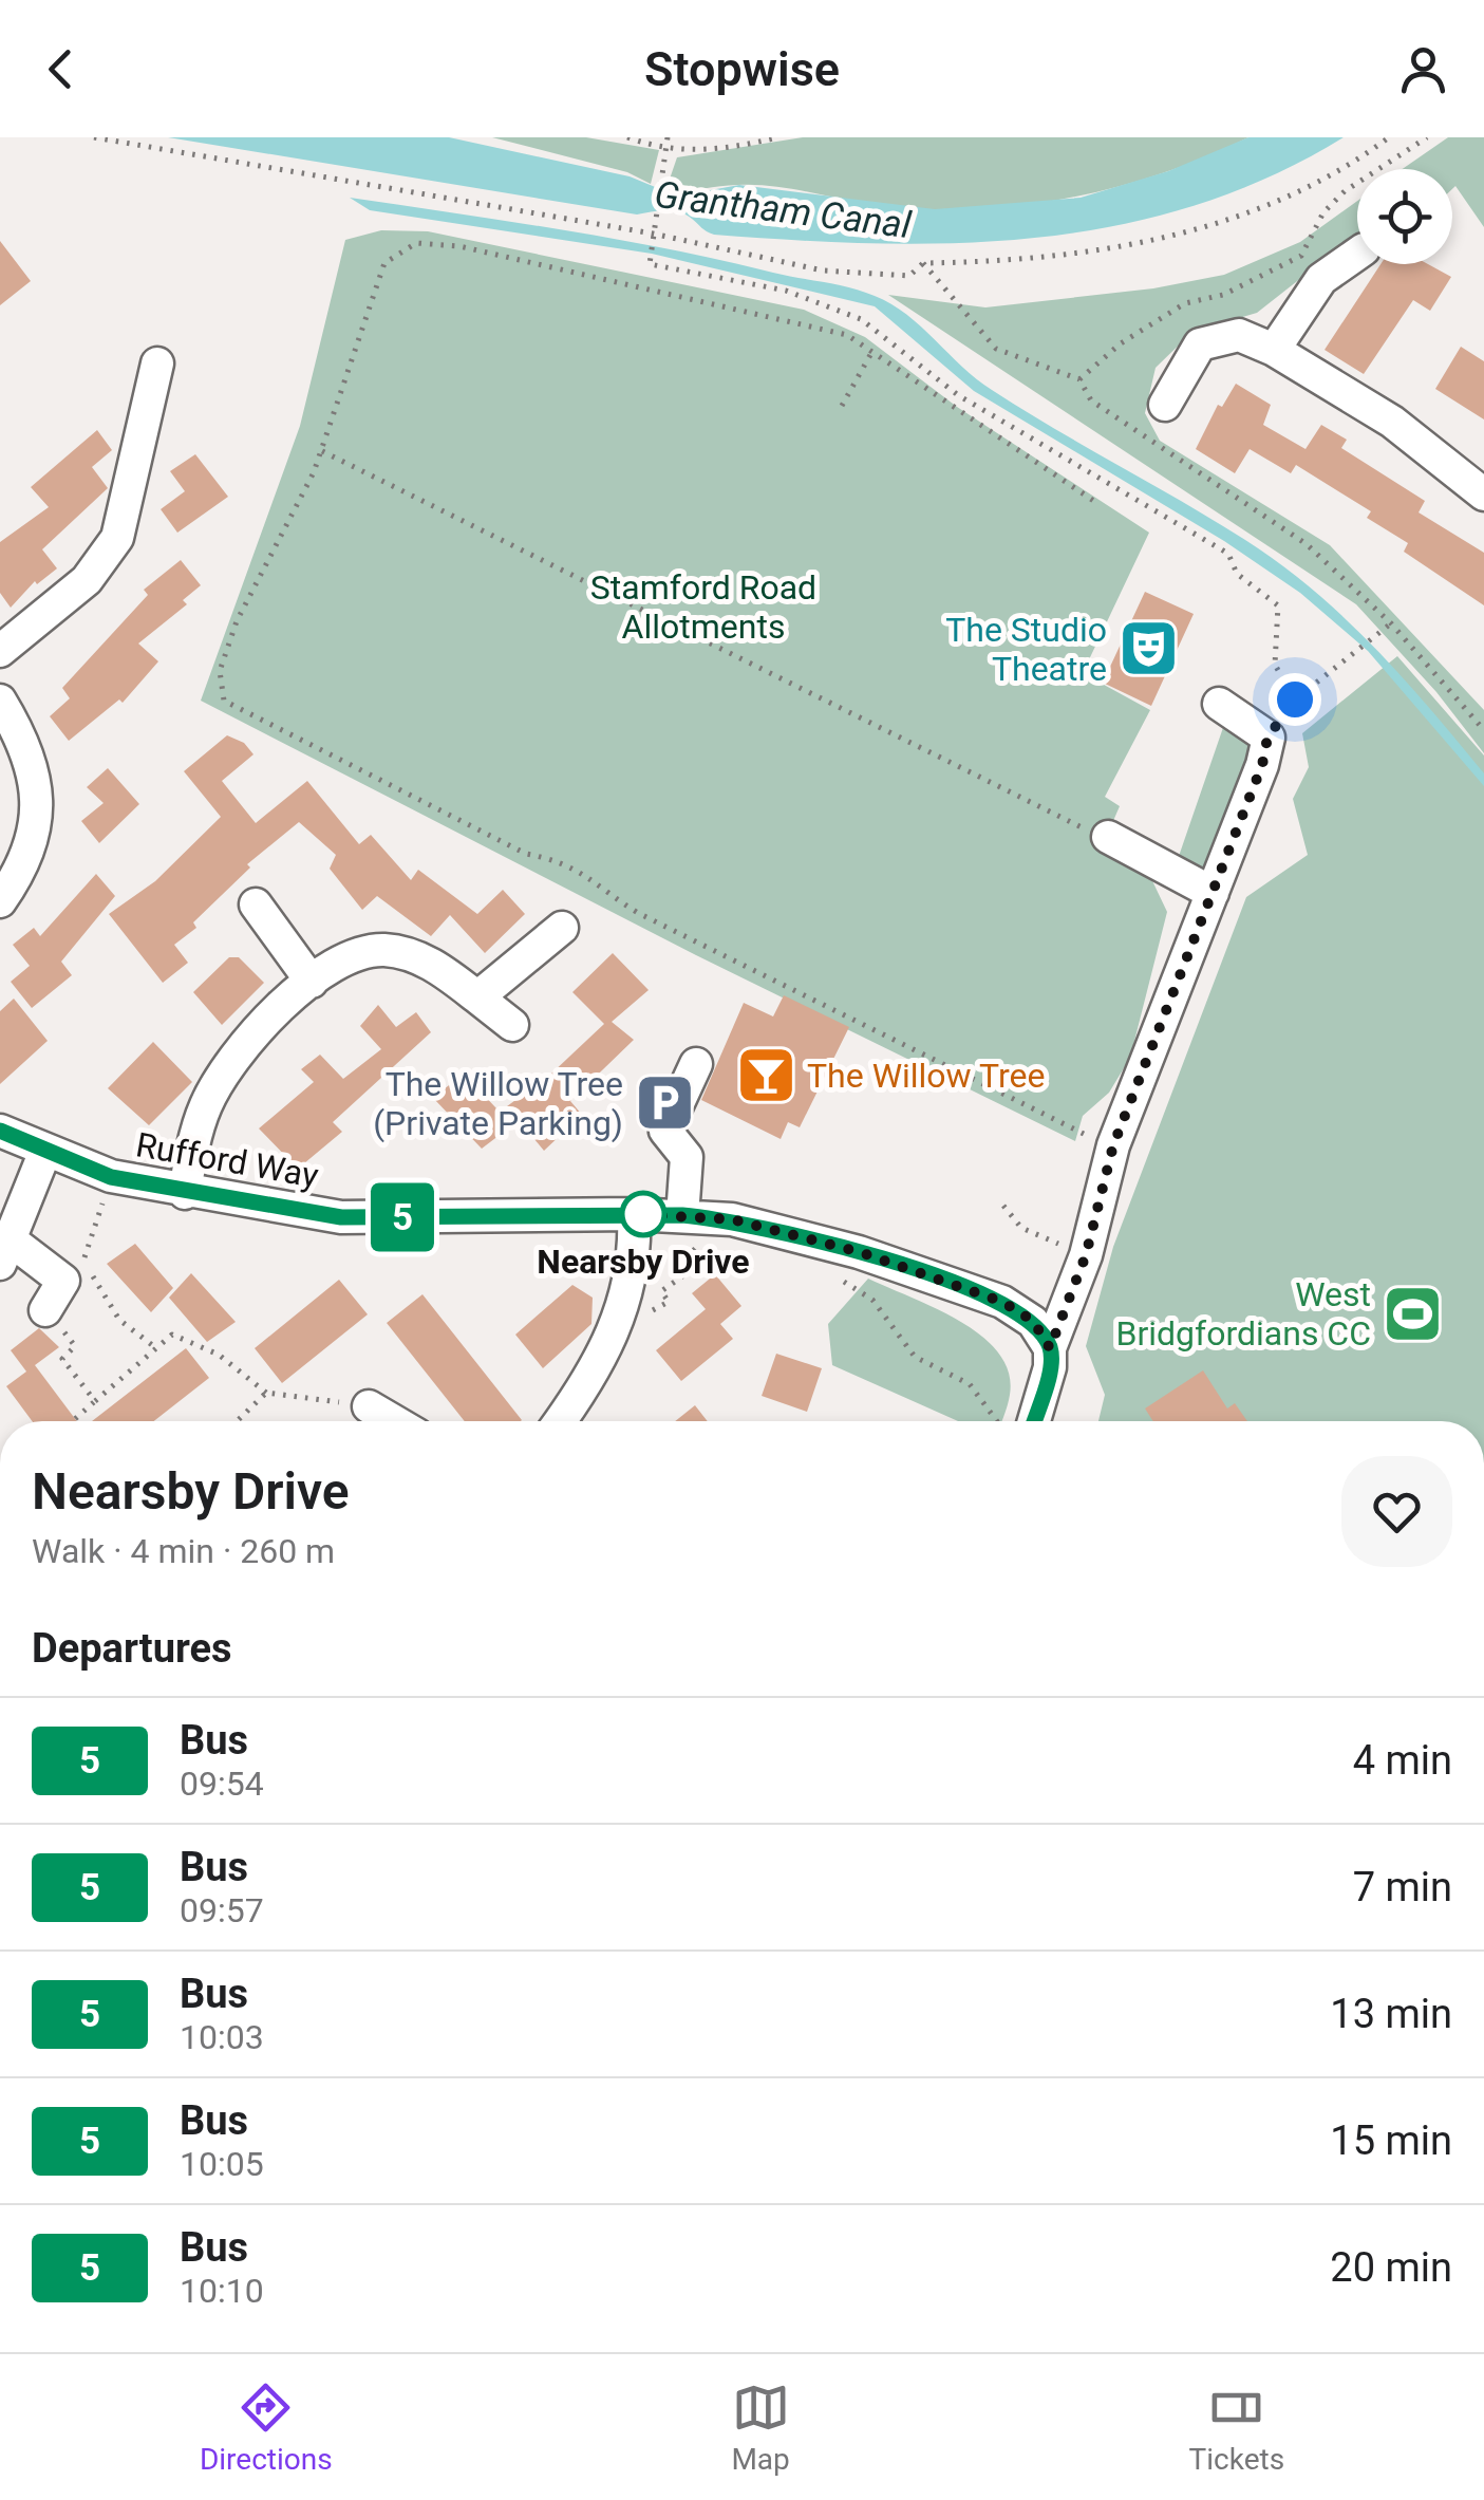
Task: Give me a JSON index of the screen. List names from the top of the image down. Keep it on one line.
{"streets":{"street":["Rufford Way"]},"water":["Grantham Canal"],"parks":["Stamford Road Allotments"],"places":{"theatre":["The Studio Theatre"],"bar":["The Willow Tree"],"parking":["The Willow Tree (Private Parking)"],"other":["Nearsby Drive"],"sports":["West Bridgfordians CC"]},"lines":["bus line 5"],"page":{"header":"Stopwise","on_map":"5","heading":[["Nearsby Drive","Walk · 4 min · 260 m"],"Departures"],"list":[{"mark":"5","name":"Bus","note":"09:54","value":"4 min"},{"mark":"5","name":"Bus","note":"09:57","value":"7 min"},{"mark":"5","name":"Bus","note":"10:03","value":"13 min"},{"mark":"5","name":"Bus","note":"10:05","value":"15 min"},{"mark":"5","name":"Bus","note":"10:10","value":"20 min"}],"tabs":["Directions","Map","Tickets"]}}
